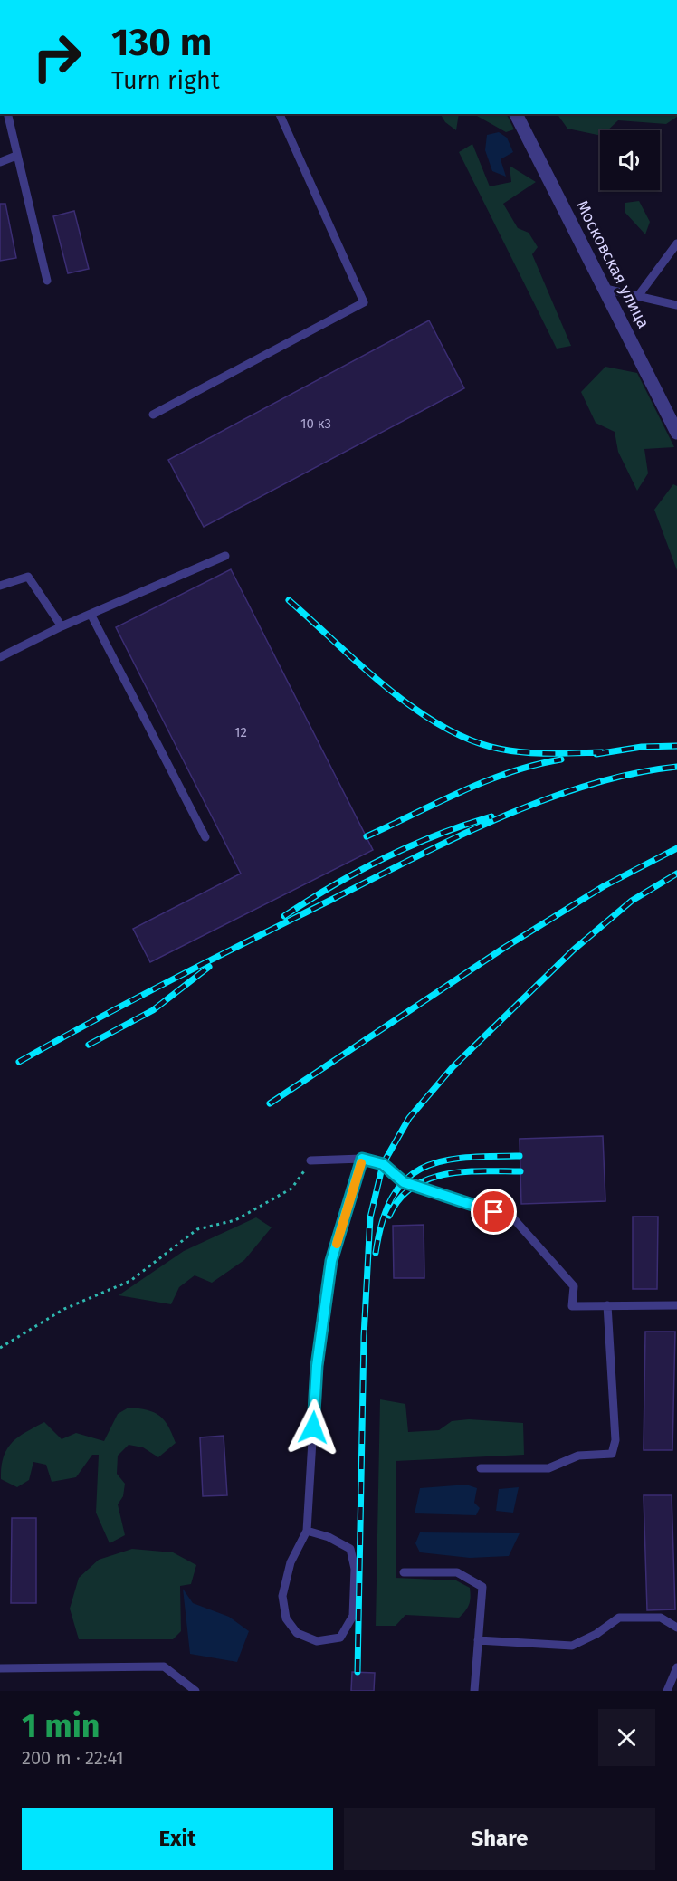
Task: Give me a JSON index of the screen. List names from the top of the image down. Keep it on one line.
{"streets":{"street":["Московская улица"]},"house_numbers":["10 к3","12"],"page":{"turn":["130 m","Turn right"],"heading":["1 min","200 m · 22:41"],"buttons":["Exit","Share"]}}
